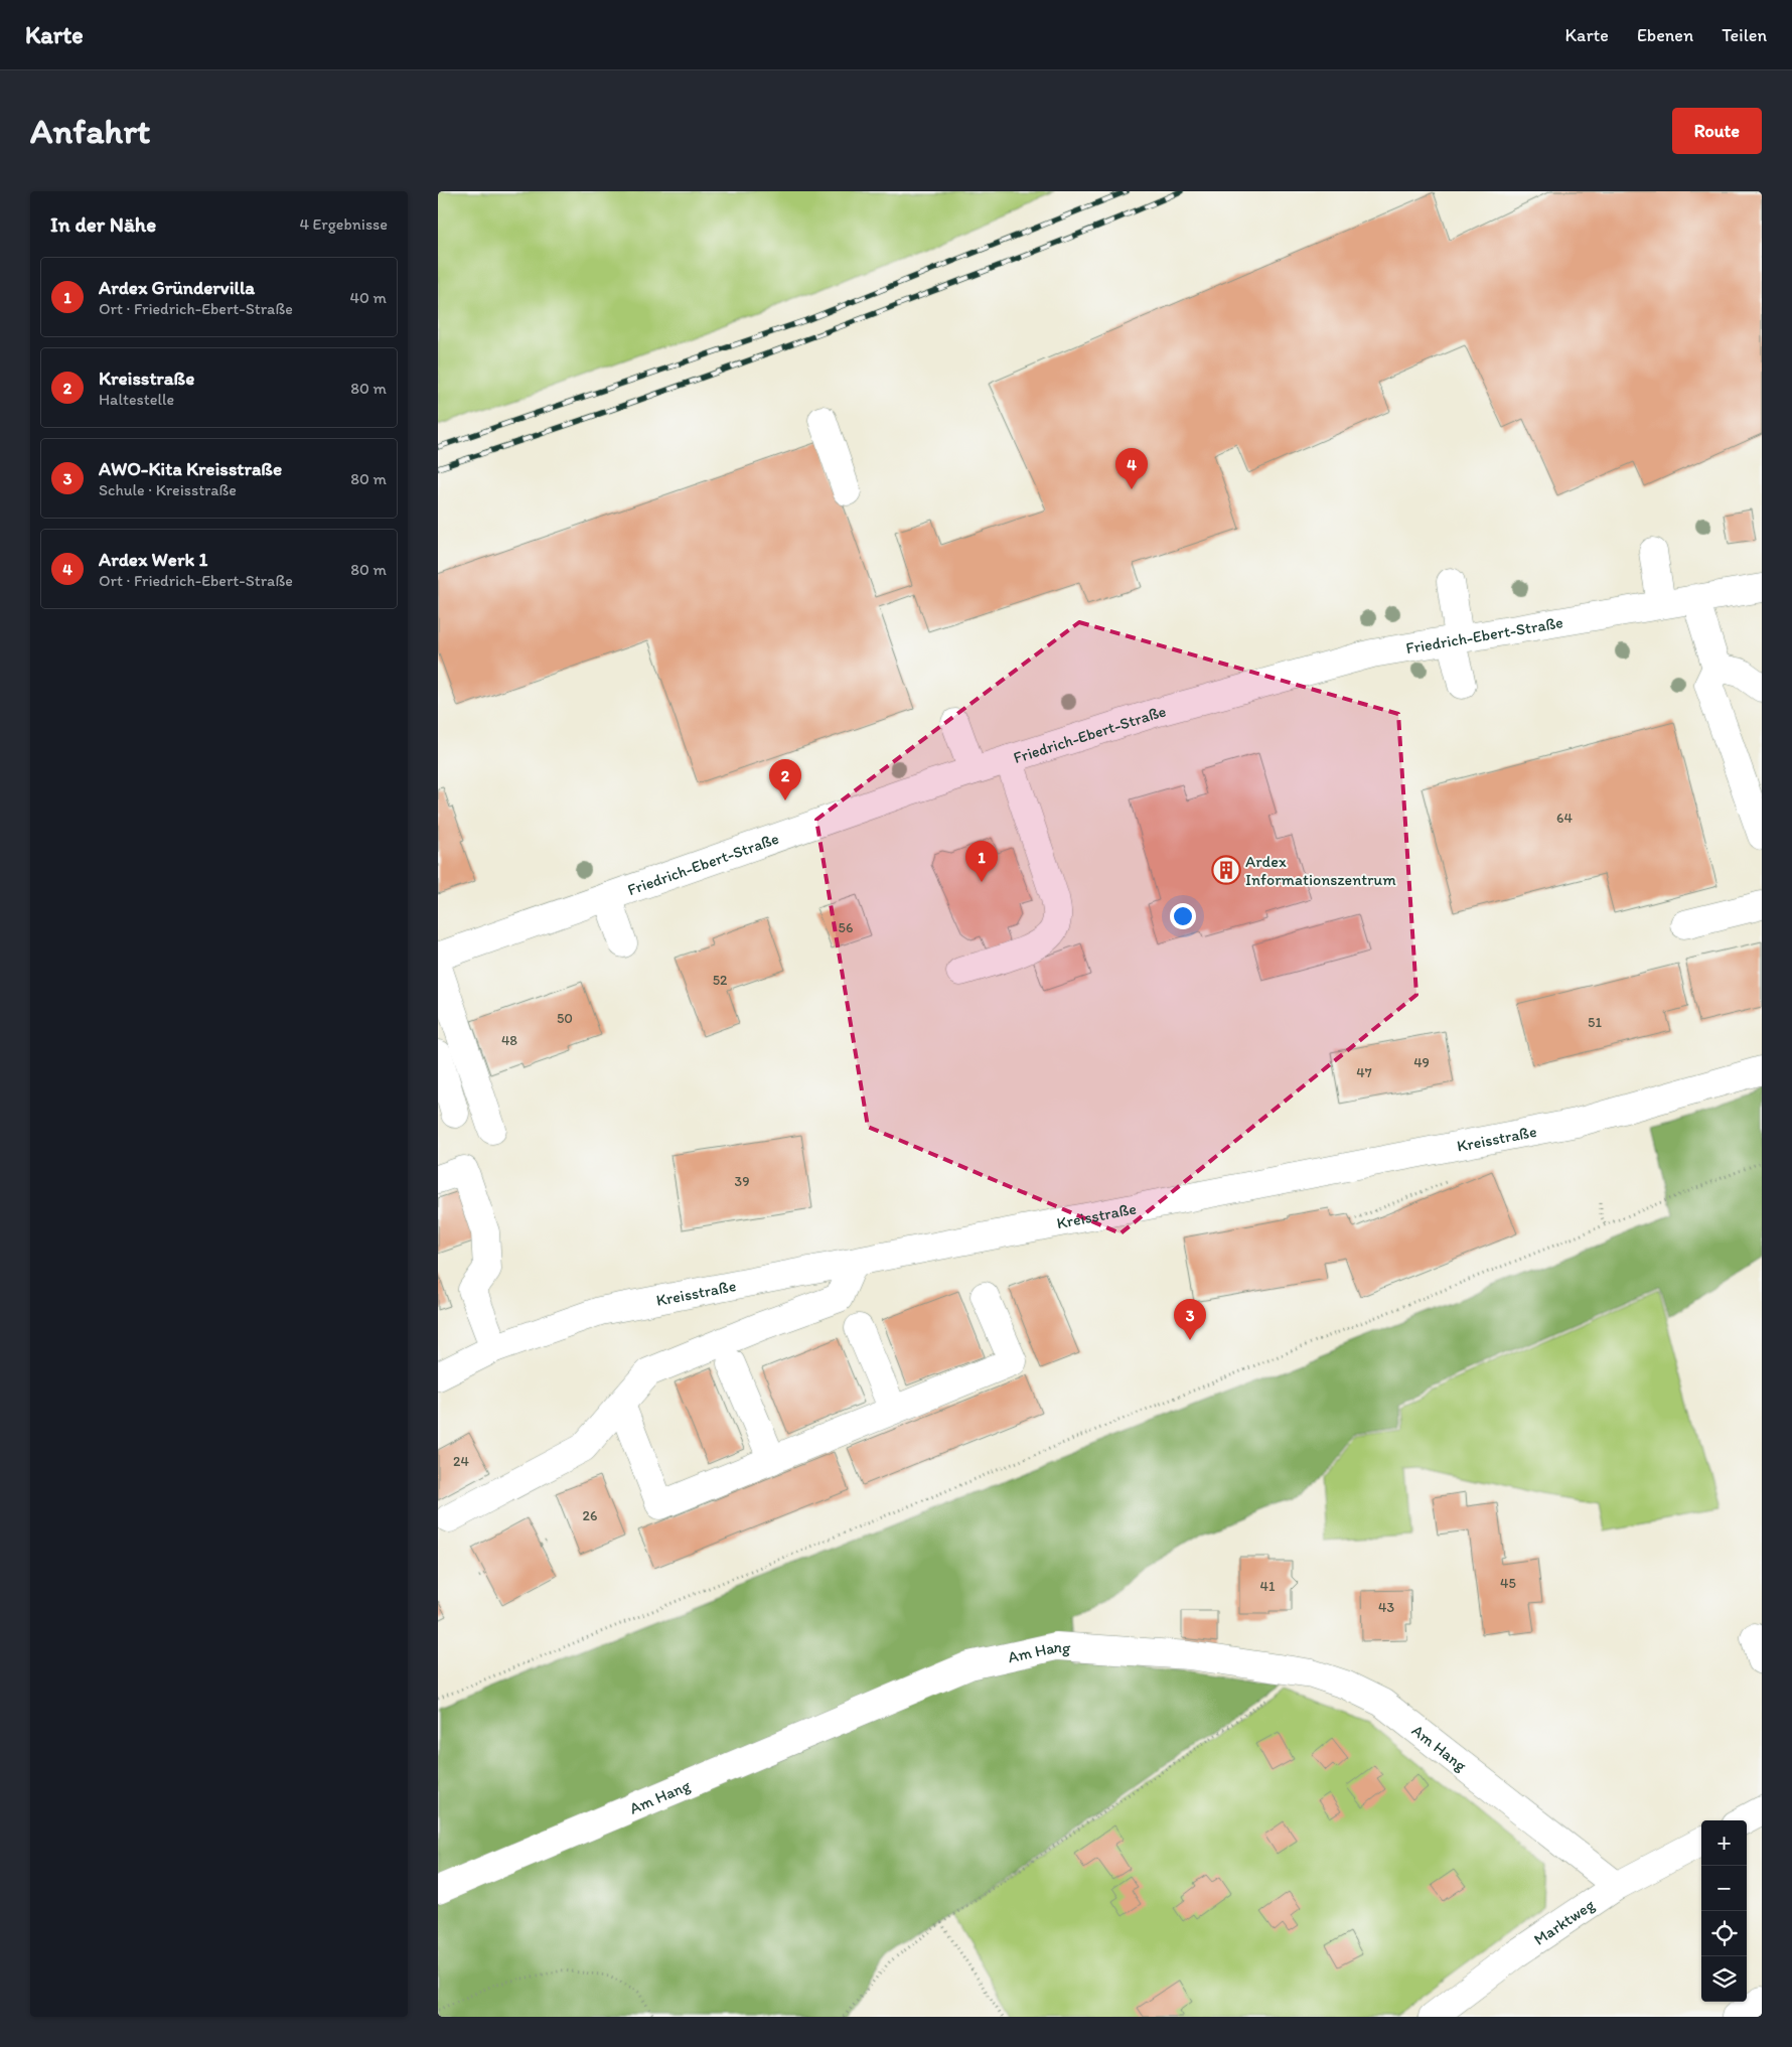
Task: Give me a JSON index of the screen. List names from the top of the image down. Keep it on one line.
{"streets":{"street":["Friedrich-Ebert-Straße","Kreisstraße","Am Hang","Marktweg"]},"crossings":[["Am Hang","Marktweg"]],"places":{"building":["Ardex Informationszentrum"]},"house_numbers":["64","56","52","50","51","48","49","47","39","24","26","45","41","43"],"page":{"header":"Karte","nav":["Karte","Ebenen","Teilen"],"buttons":"Route","title":"Anfahrt","heading":["In der Nähe","4 Ergebnisse"],"list":[{"mark":"1","name":"Ardex Gründervilla","note":"Ort · Friedrich-Ebert-Straße","value":"40 m"},{"mark":"2","name":"Kreisstraße","note":"Haltestelle","value":"80 m"},{"mark":"3","name":"AWO-Kita Kreisstraße","note":"Schule · Kreisstraße","value":"80 m"},{"mark":"4","name":"Ardex Werk 1","note":"Ort · Friedrich-Ebert-Straße","value":"80 m"}],"pins":["4","2","1","3"],"map_buttons":["+","−"]}}
